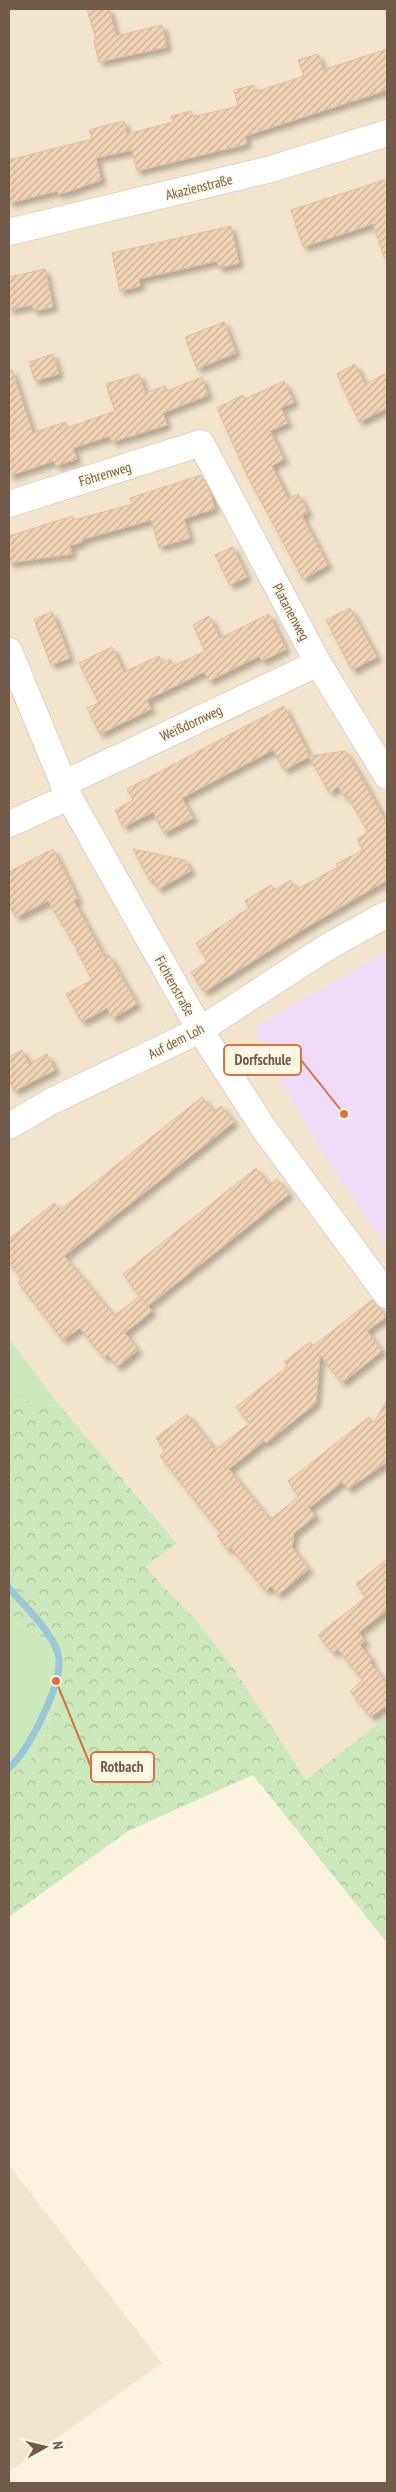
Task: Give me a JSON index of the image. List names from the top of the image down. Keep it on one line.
{"streets":{"street":["Akazienstraße","Föhrenweg","Platanenweg","Weißdornweg","Fichtenstraße","Auf dem Loh"]},"crossings":[["Föhrenweg","Platanenweg"],["Platanenweg","Weißdornweg"],["Weißdornweg","Fichtenstraße"],["Fichtenstraße","Auf dem Loh"]],"places":["Dorfschule","Rotbach"],"north":"right"}
